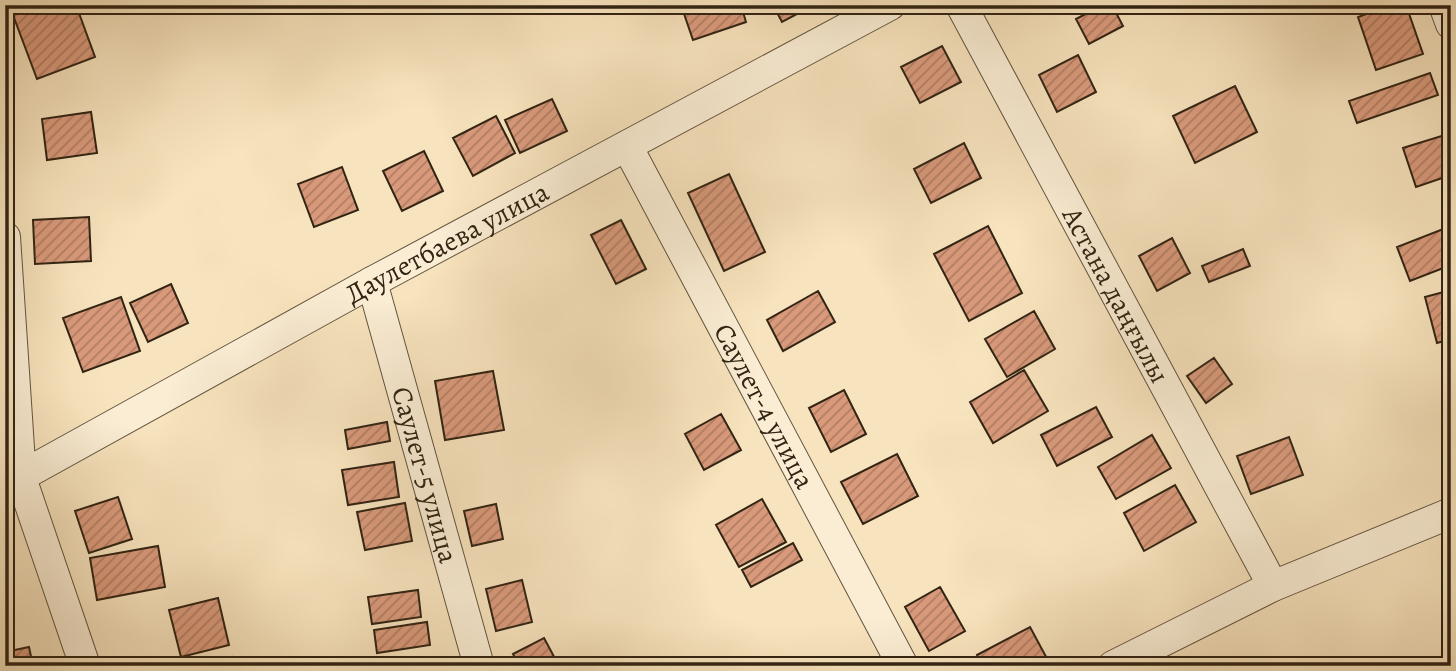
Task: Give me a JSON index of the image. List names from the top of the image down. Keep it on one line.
{"streets":{"street":["Даулетбаева улица","Астана даңғылы","Саулет-4 улица","Саулет-5 улица"]},"crossings":[["Даулетбаева улица","Саулет-4 улица"],["Даулетбаева улица","Саулет-5 улица"]]}
